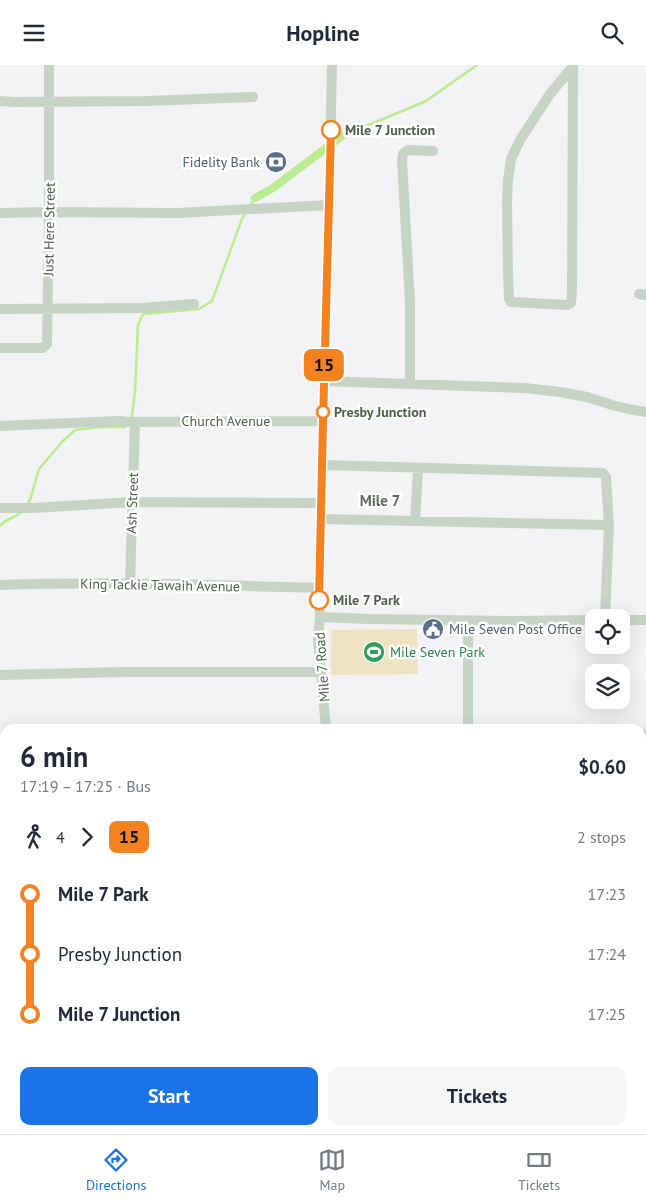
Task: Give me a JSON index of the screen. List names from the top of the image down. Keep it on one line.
{"streets":{"street":["Just Here Street","Church Avenue","Ash Street","King Tackie Tawaih Avenue","Mile 7 Road"]},"crossings":[["Church Avenue","Ash Street"],["Church Avenue","Mile 7 Road"],["Ash Street","King Tackie Tawaih Avenue"],["King Tackie Tawaih Avenue","Mile 7 Road"]],"districts":["Mile 7"],"places":{"other":["Mile 7 Junction","Presby Junction","Mile 7 Park"],"bank":["Fidelity Bank"],"public building":["Mile Seven Post Office"],"sports":["Mile Seven Park"]},"lines":["bus line 15"],"page":{"header":"Hopline","on_map":"15","heading":["6 min","17:19 – 17:25 · Bus","$0.60"],"legs":["4","15","2 stops"],"list":[{"name":"Mile 7 Park","value":"17:23"},{"name":"Presby Junction","value":"17:24"},{"name":"Mile 7 Junction","value":"17:25"}],"buttons":["Start","Tickets"],"tabs":["Directions","Map","Tickets"]}}
